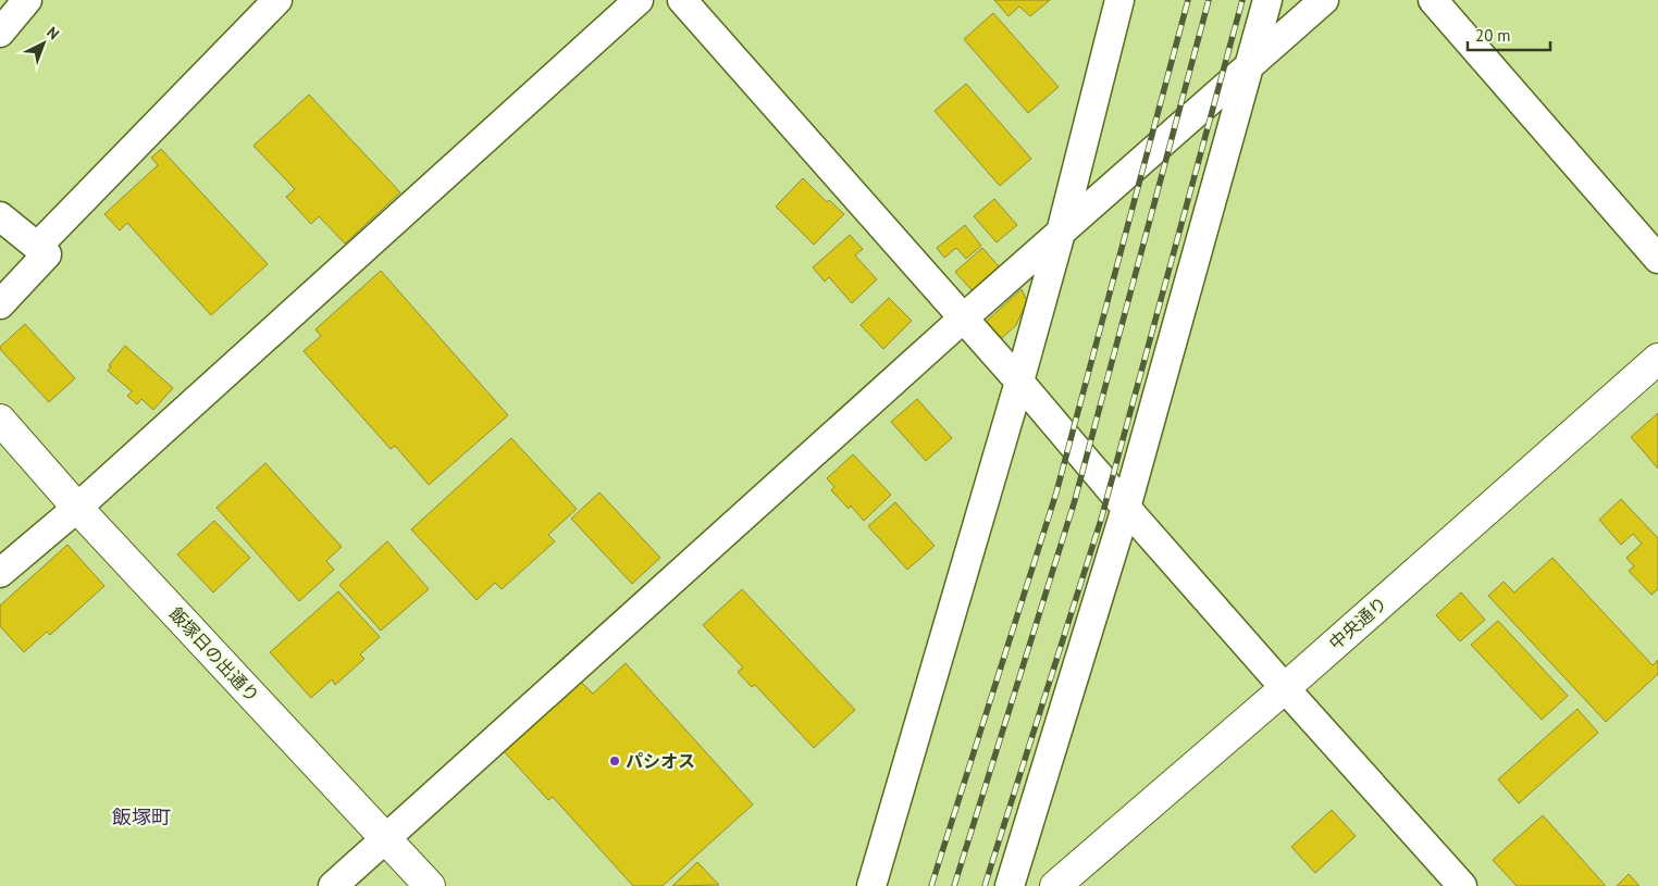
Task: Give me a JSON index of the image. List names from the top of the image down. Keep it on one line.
{"streets":{"street":["中央通り","飯塚日の出通り"]},"districts":["飯塚町"],"places":["パシオス"],"scale_bar":"20 m","north":"top right"}
